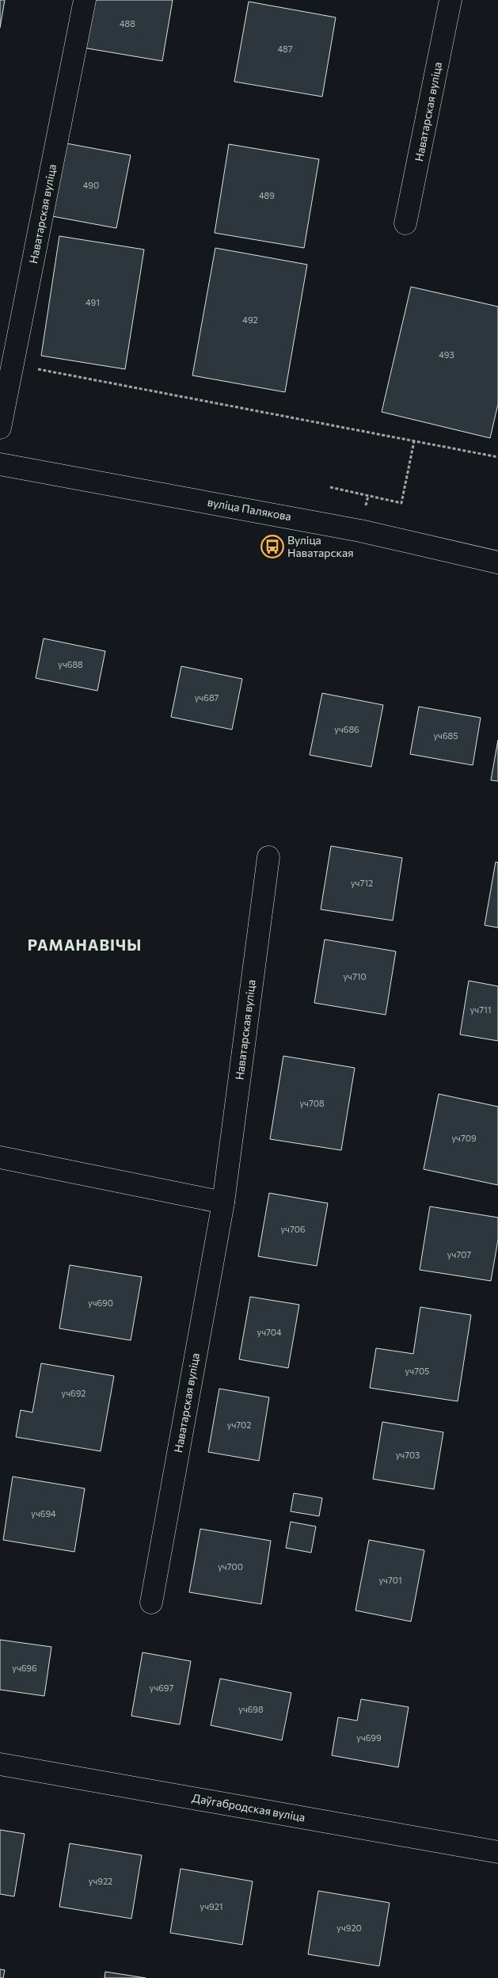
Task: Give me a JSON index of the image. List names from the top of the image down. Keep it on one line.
{"streets":{"street":["Наватарская вуліца","вуліца Палякова","Даўгабродская вуліца"]},"districts":["РАМАНАВІЧЫ"],"places":{"bus stop":["Вуліца Наватарская"]},"house_numbers":["488","487","490","489","491","492","493","уч688","уч687","уч686","уч685","уч712","уч710","уч711","уч708","уч709","уч706","уч707","уч690","уч704","уч705","уч692","уч702","уч703","уч694","уч700","уч701","уч696","уч697","уч698","уч699","уч922","уч921","уч920"]}
